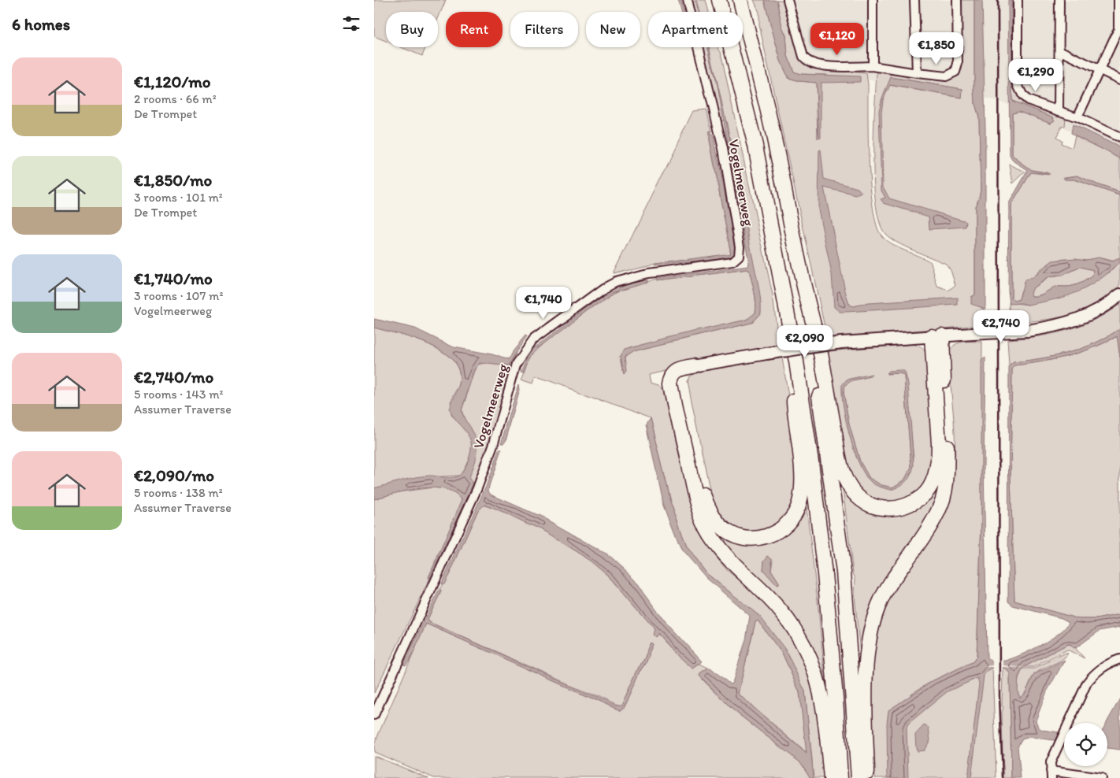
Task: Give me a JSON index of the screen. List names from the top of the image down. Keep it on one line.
{"streets":{"street":["Vogelmeerweg"]},"page":{"heading":"6 homes","chip":["Buy","Rent","Filters","New","Apartment"],"price":["€1,120","€1,850","€1,290","€1,740","€2,740","€2,090"],"list":[{"name":"€1,120/mo","note":"2 rooms · 66 m² · De Trompet"},{"name":"€1,850/mo","note":"3 rooms · 101 m² · De Trompet"},{"name":"€1,740/mo","note":"3 rooms · 107 m² · Vogelmeerweg"},{"name":"€2,740/mo","note":"5 rooms · 143 m² · Assumer Traverse"},{"name":"€2,090/mo","note":"5 rooms · 138 m² · Assumer Traverse"}]}}
